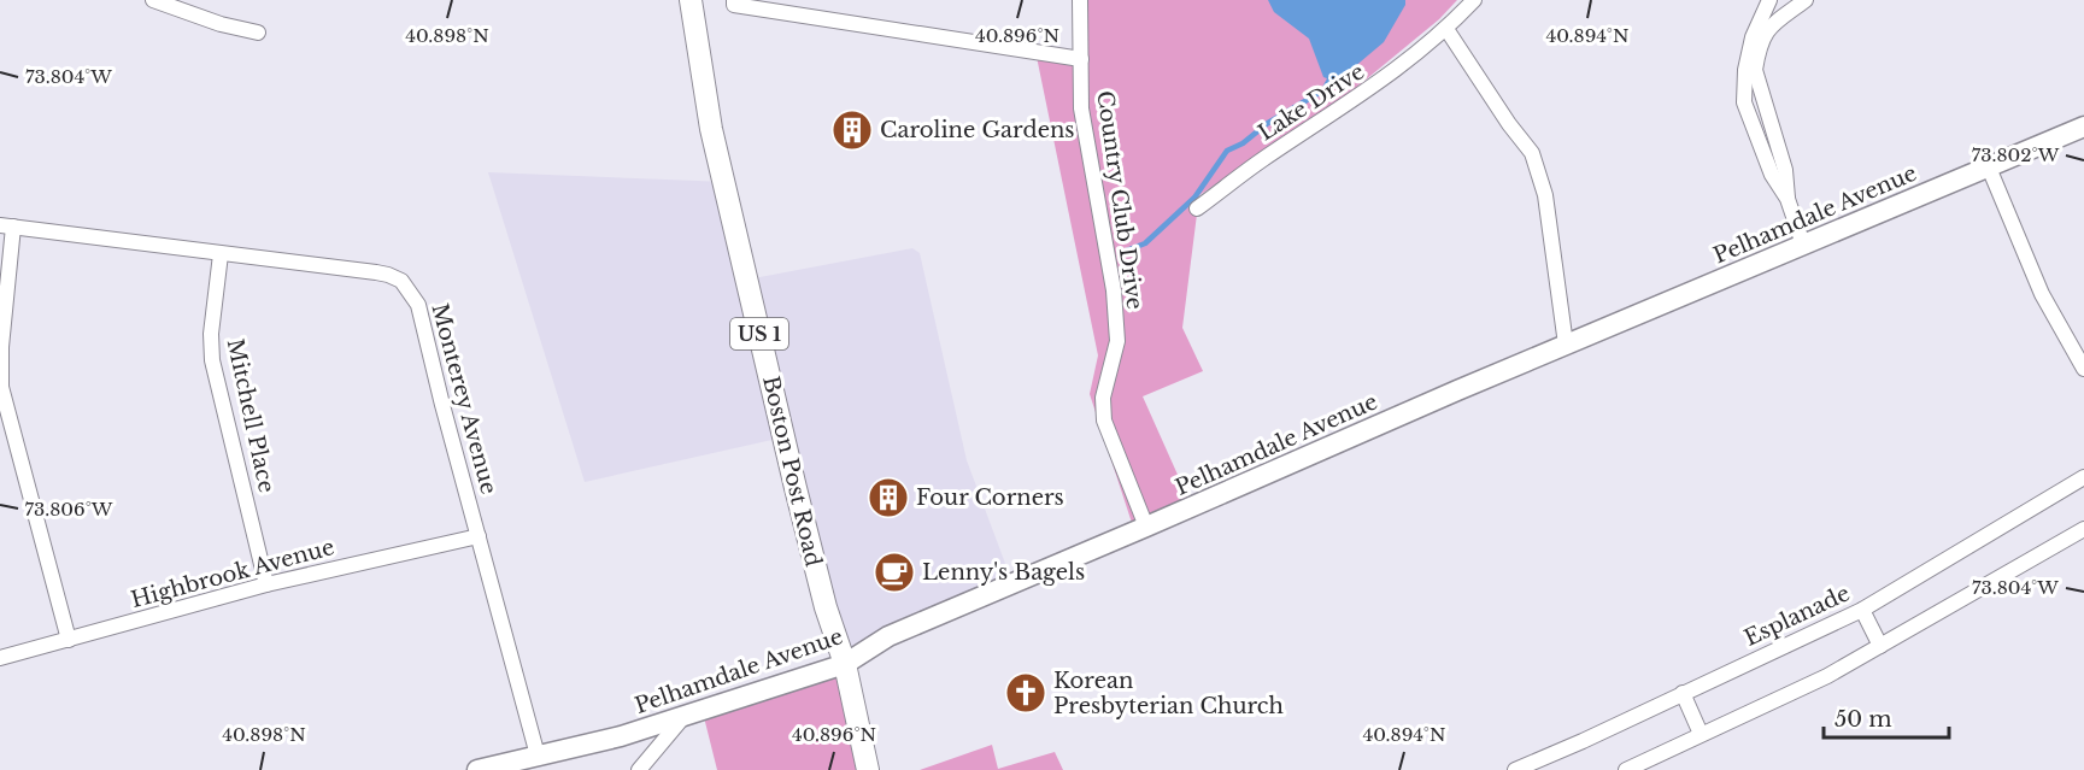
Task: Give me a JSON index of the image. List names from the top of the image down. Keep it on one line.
{"streets":{"main road":["US 1","Boston Post Road"],"street":["Lake Drive","Country Club Drive","Pelhamdale Avenue","Monterey Avenue","Mitchell Place","Highbrook Avenue","Esplanade"]},"crossings":[["Country Club Drive","Pelhamdale Avenue"],["Pelhamdale Avenue","Monterey Avenue"],["Pelhamdale Avenue","Boston Post Road"],["Monterey Avenue","Mitchell Place"],["Monterey Avenue","Highbrook Avenue"],["Mitchell Place","Highbrook Avenue"]],"places":{"building":["Caroline Gardens","Four Corners"],"cafe":["Lenny's Bagels"],"church":["Korean Presbyterian Church"]},"scale_bar":"50 m","coordinates":["40.898°N","40.896°N","40.894°N","73.804°W","73.802°W","73.806°W"]}
